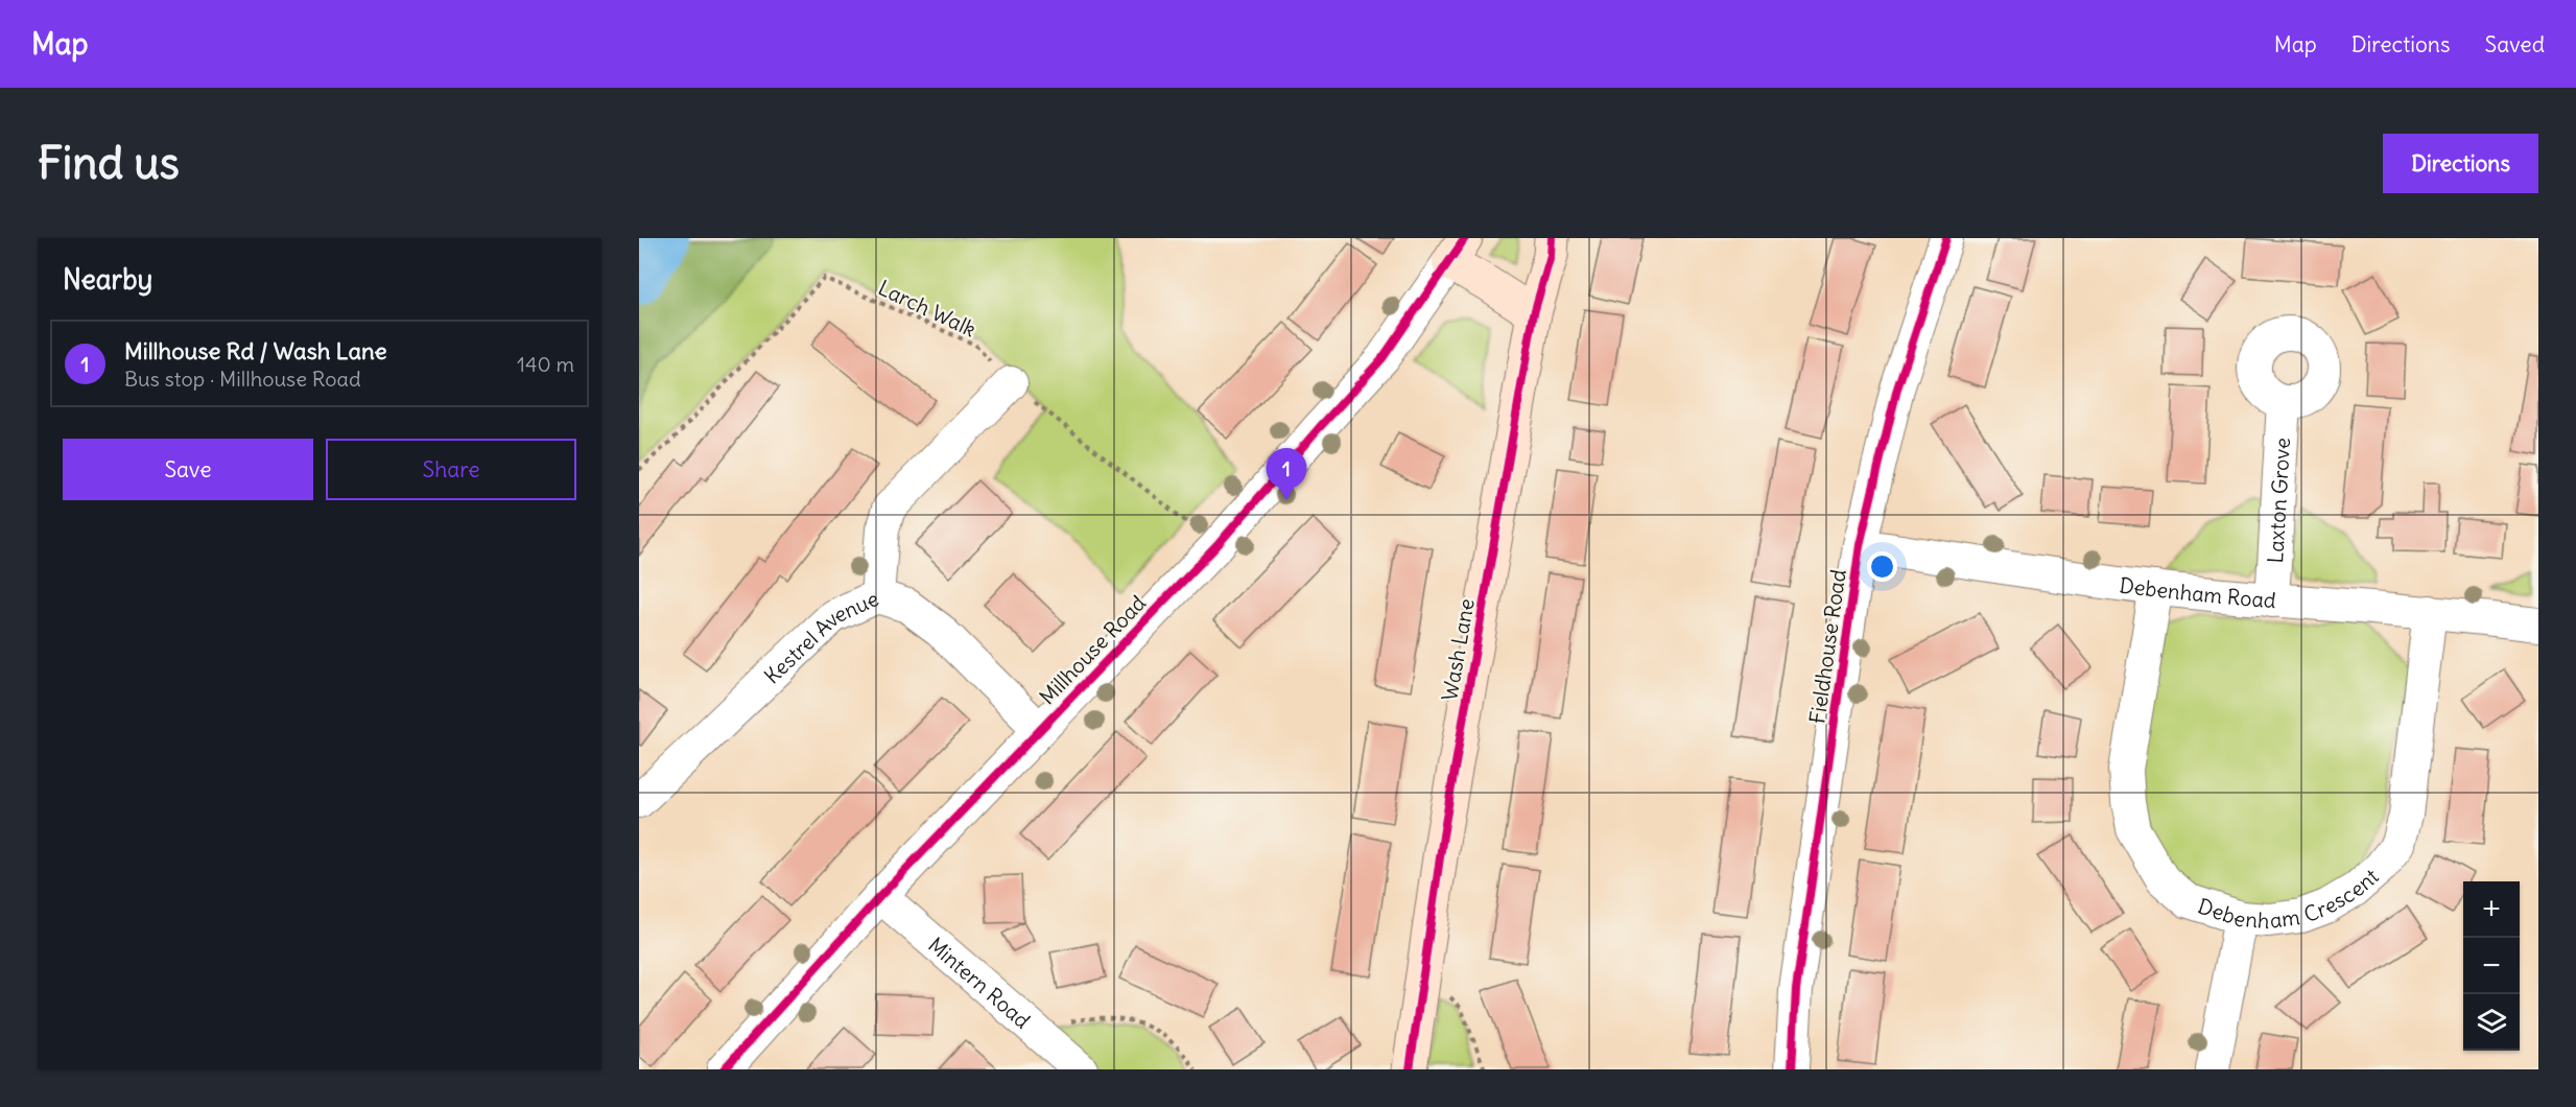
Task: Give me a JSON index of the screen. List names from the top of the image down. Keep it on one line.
{"streets":{"street":["Laxton Grove","Debenham Road","Kestrel Avenue","Fieldhouse Road","Millhouse Road","Wash Lane","Debenham Crescent","Mintern Road"],"path":["Larch Walk"]},"crossings":[["Larch Walk","Millhouse Road"],["Laxton Grove","Debenham Road"],["Debenham Road","Fieldhouse Road"],["Debenham Road","Debenham Crescent"],["Kestrel Avenue","Millhouse Road"],["Millhouse Road","Mintern Road"]],"page":{"header":"Map","nav":["Map","Directions","Saved"],"buttons":["Directions",["Save","Share"]],"title":"Find us","heading":"Nearby","list":[{"mark":"1","name":"Millhouse Rd / Wash Lane","note":"Bus stop · Millhouse Road","value":"140 m"}],"pins":"1","map_buttons":["+","−"]}}
